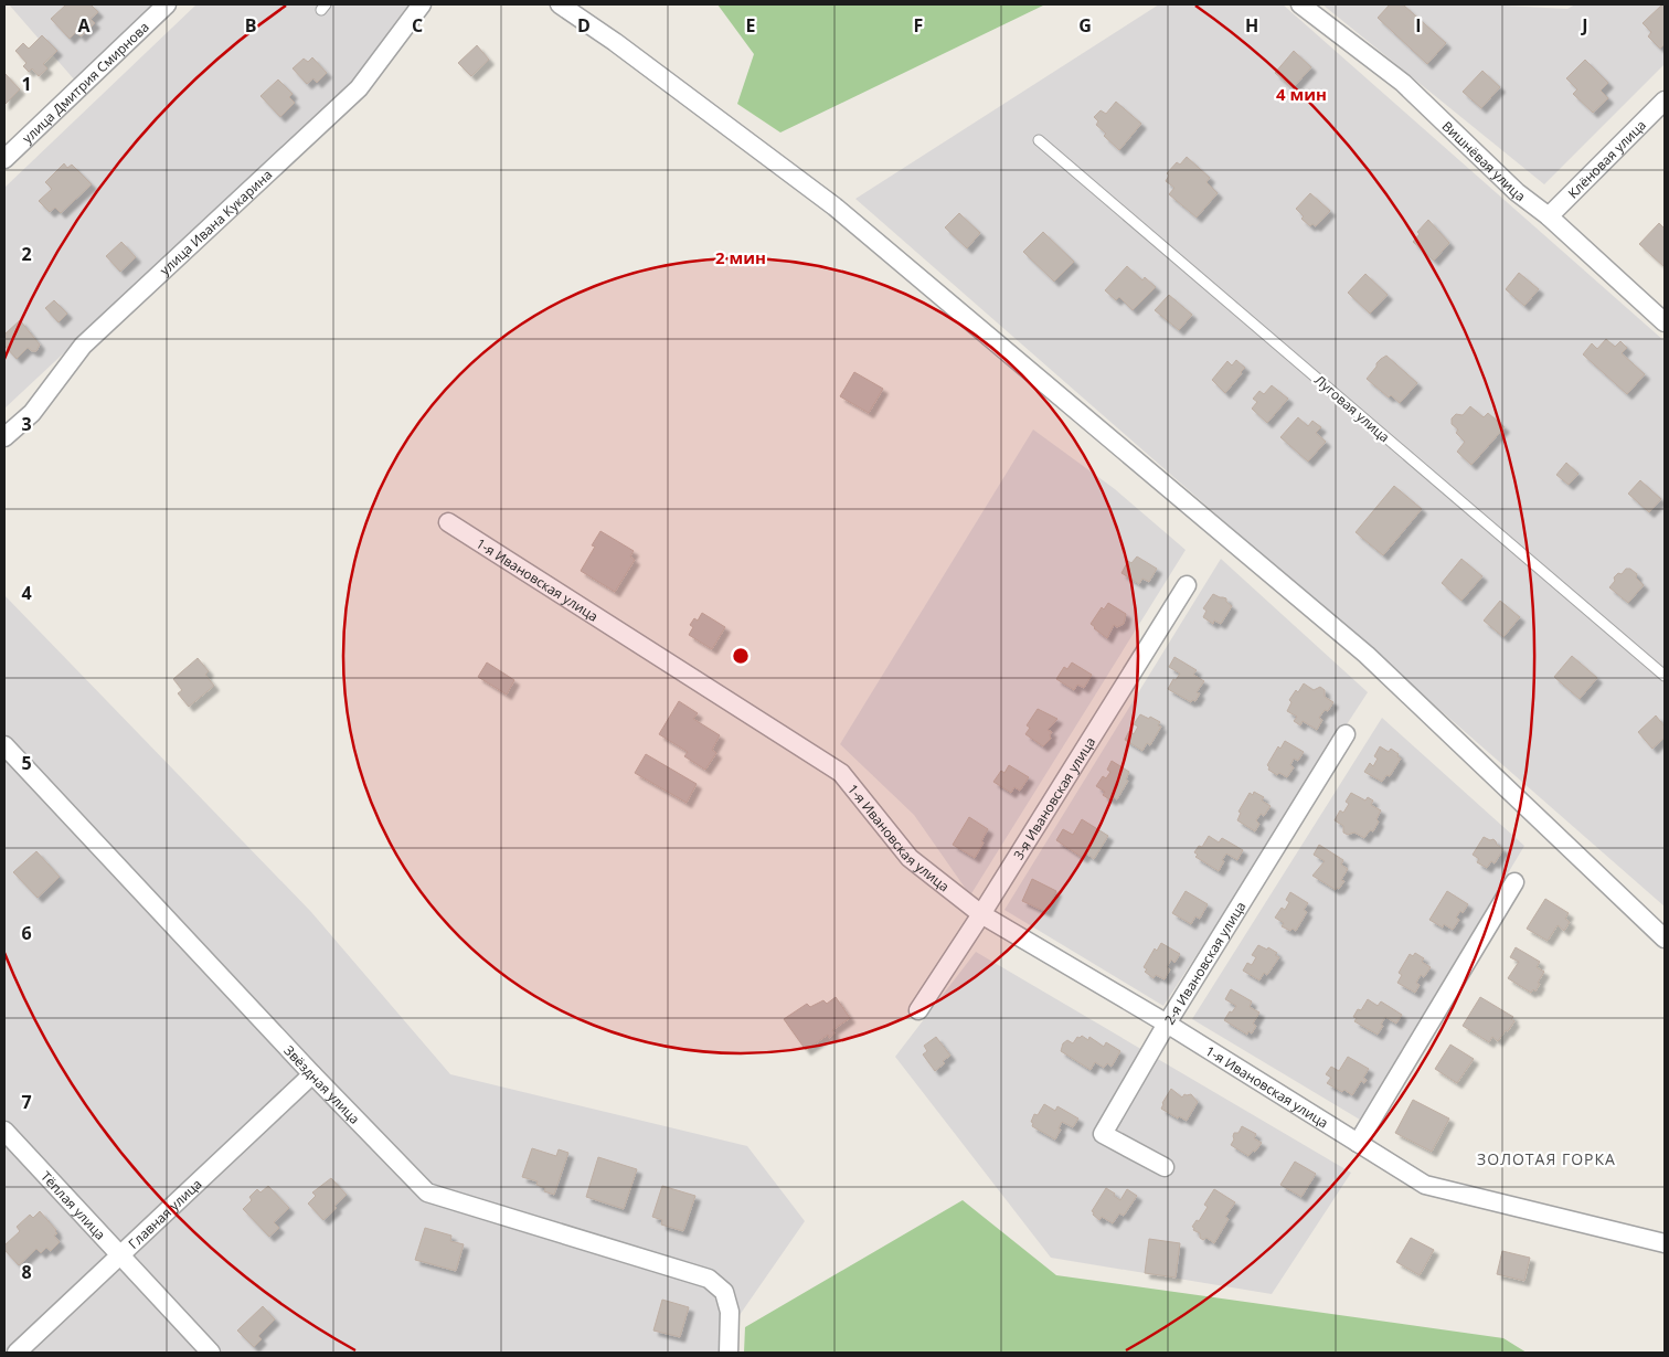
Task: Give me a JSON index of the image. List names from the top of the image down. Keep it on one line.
{"streets":{"street":["улица Дмитрия Смирнова","Клёновая улица","Вишнёвая улица","улица Ивана Кукарина","1-я Ивановская улица","3-я Ивановская улица","2-я Ивановская улица","Звёздная улица","Тёплая улица","Главная улица"],"lane":["Луговая улица"]},"crossings":[["Клёновая улица","Вишнёвая улица"],["1-я Ивановская улица","3-я Ивановская улица"],["1-я Ивановская улица","2-я Ивановская улица"],["Звёздная улица","Главная улица"],["Тёплая улица","Главная улица"]],"districts":["ЗОЛОТАЯ ГОРКА"],"grid":{"columns":["A","B","C","D","E","F","G","H","I","J"],"rows":["1","2","3","4","5","6","7","8"]},"rings":["4 мин","2 мин"]}
